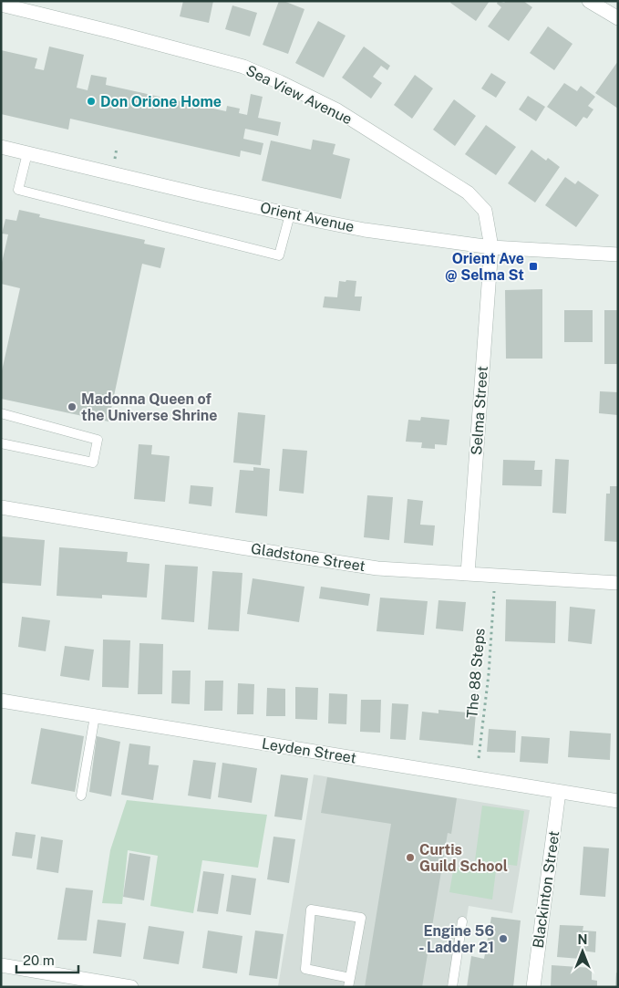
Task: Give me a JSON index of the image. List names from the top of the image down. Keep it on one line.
{"streets":{"street":["Sea View Avenue","Orient Avenue","Selma Street","Gladstone Street","Leyden Street","Blackinton Street"],"path":["The 88 Steps"]},"crossings":[["Sea View Avenue","Orient Avenue"],["Sea View Avenue","Selma Street"],["Orient Avenue","Selma Street"],["Selma Street","Gladstone Street"],["Leyden Street","Blackinton Street"]],"places":{"other":["Don Orione Home","Madonna Queen of the Universe Shrine","Curtis Guild School","Engine 56 - Ladder 21"],"transit":["Orient Ave @ Selma St"]},"scale_bar":"20 m","north":"top"}
